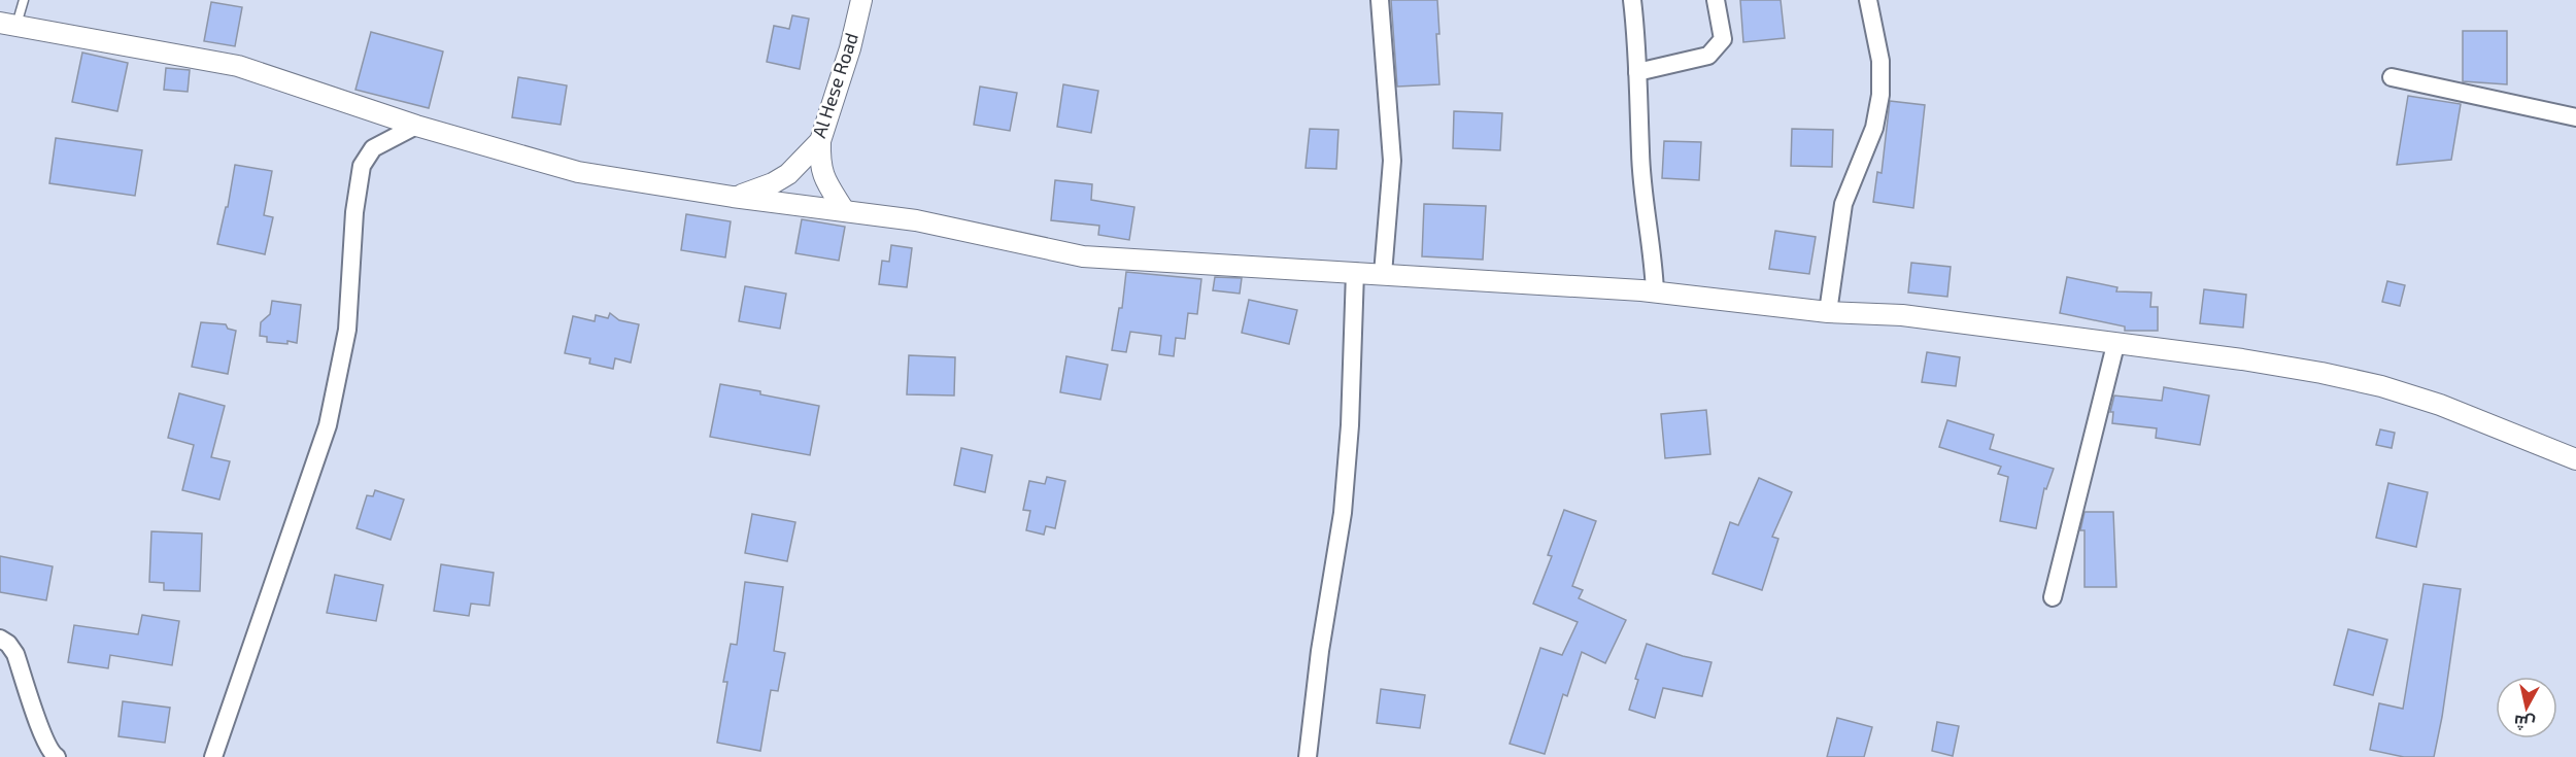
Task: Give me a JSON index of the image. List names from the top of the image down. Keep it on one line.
{"streets":{"street":["Al Hese Road"]},"north":"bottom"}
